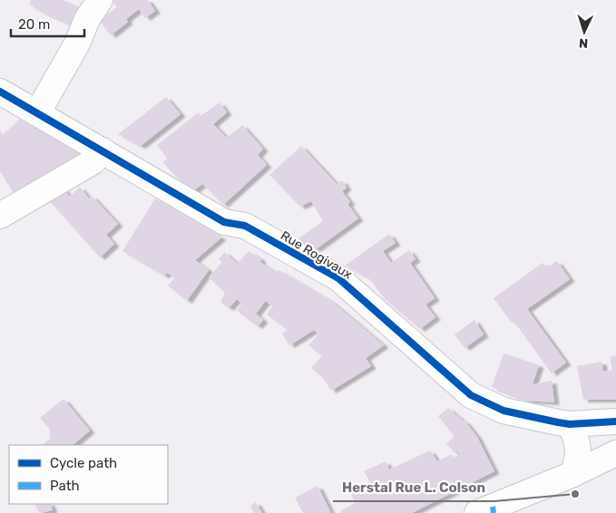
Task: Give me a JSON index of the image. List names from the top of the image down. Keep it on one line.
{"streets":{"street":["Rue Rogivaux"]},"places":["Herstal Rue L. Colson"],"legend":["Cycle path","Path"],"scale_bar":"20 m","north":"bottom"}
